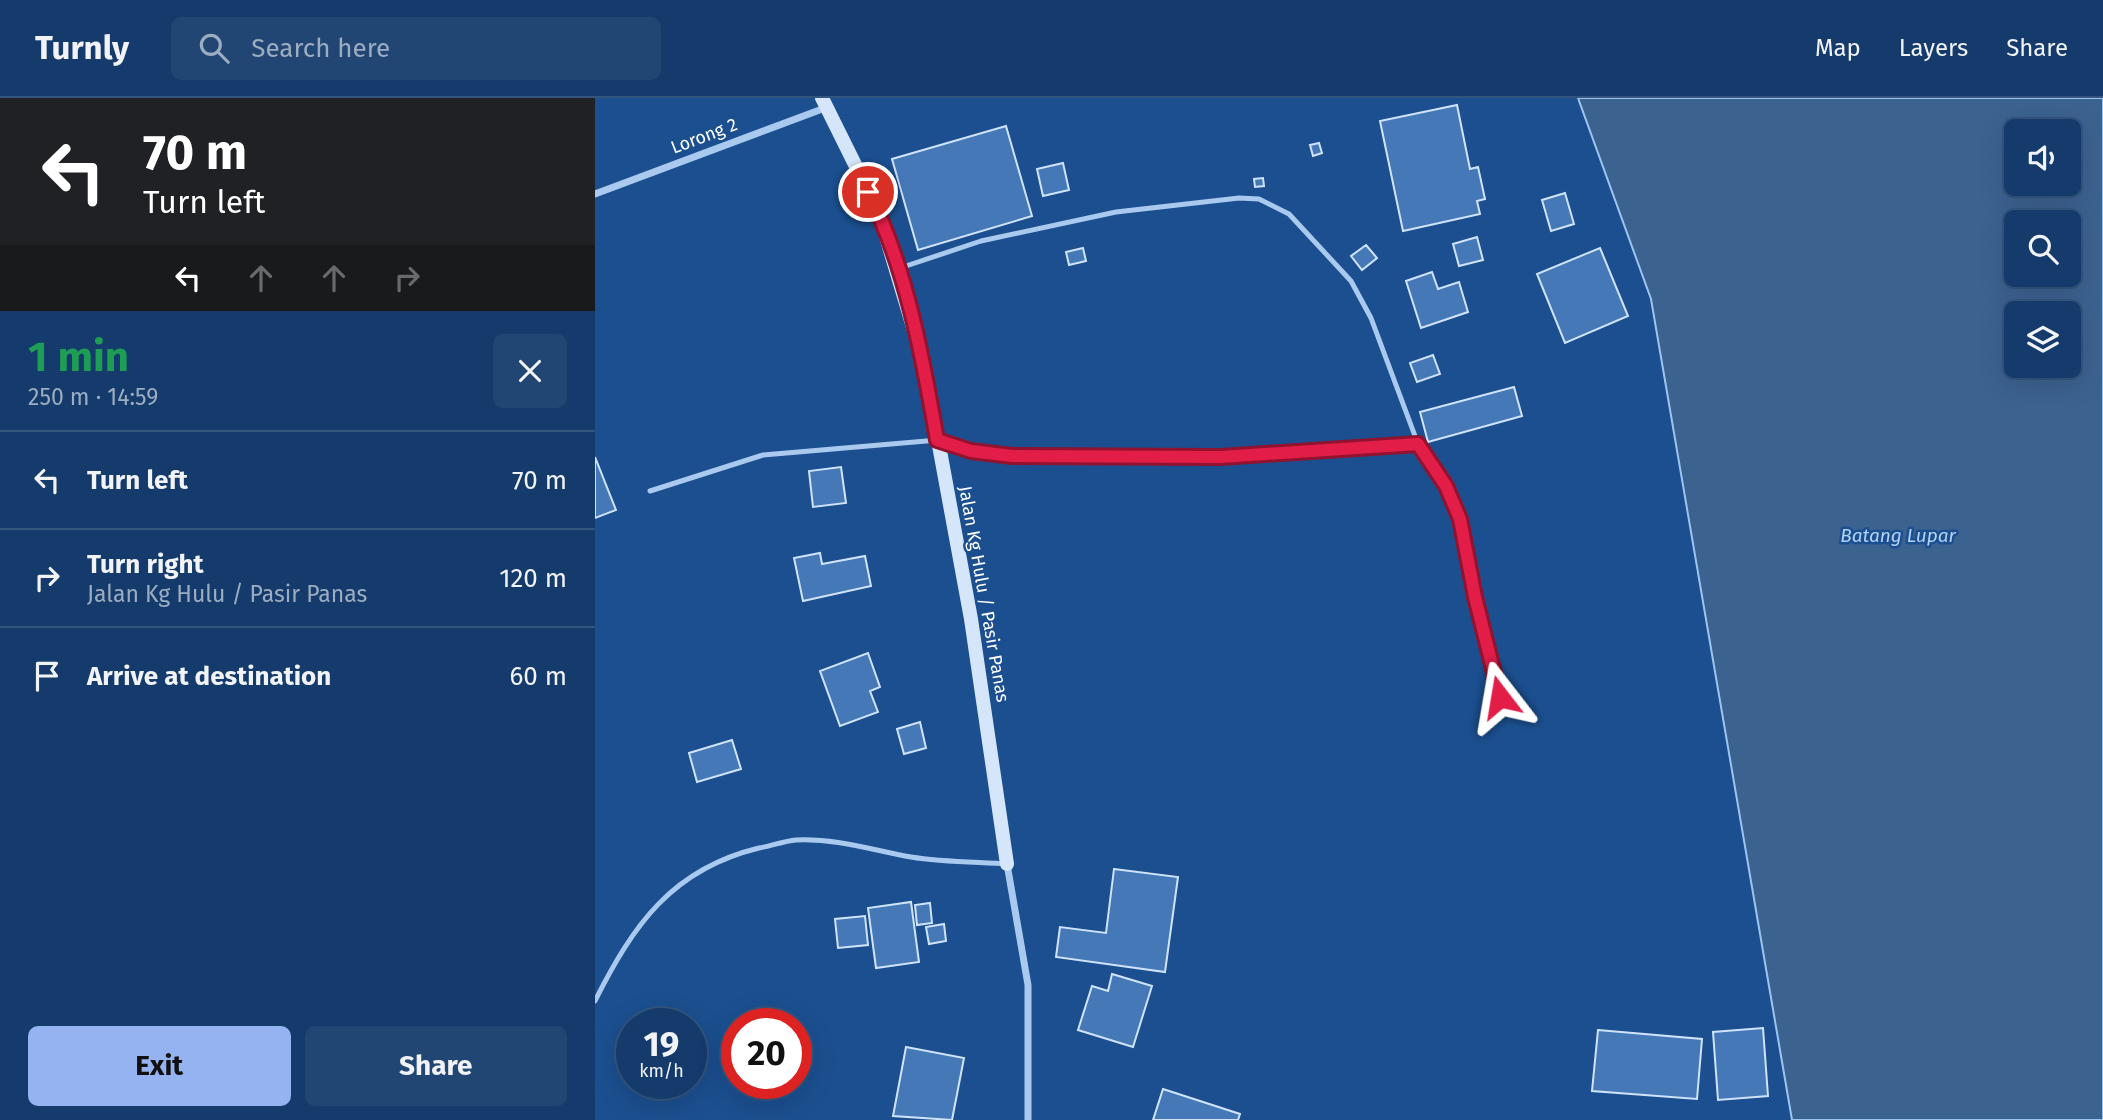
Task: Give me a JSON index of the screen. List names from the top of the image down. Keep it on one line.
{"streets":{"main road":["Jalan Kg Hulu / Pasir Panas"],"street":["Lorong 2"]},"crossings":[["Lorong 2","Jalan Kg Hulu / Pasir Panas"]],"water":["Batang Lupar"],"page":{"header":"Turnly","search":"Search here","nav":["Map","Layers","Share"],"turn":["70 m","Turn left"],"heading":["1 min","250 m · 14:59"],"list":[{"name":"Turn left","value":"70 m"},{"name":"Turn right","note":"Jalan Kg Hulu / Pasir Panas","value":"120 m"},{"name":"Arrive at destination","value":"60 m"}],"speed":"19 km/h","limit":"20","buttons":["Exit","Share"]}}
